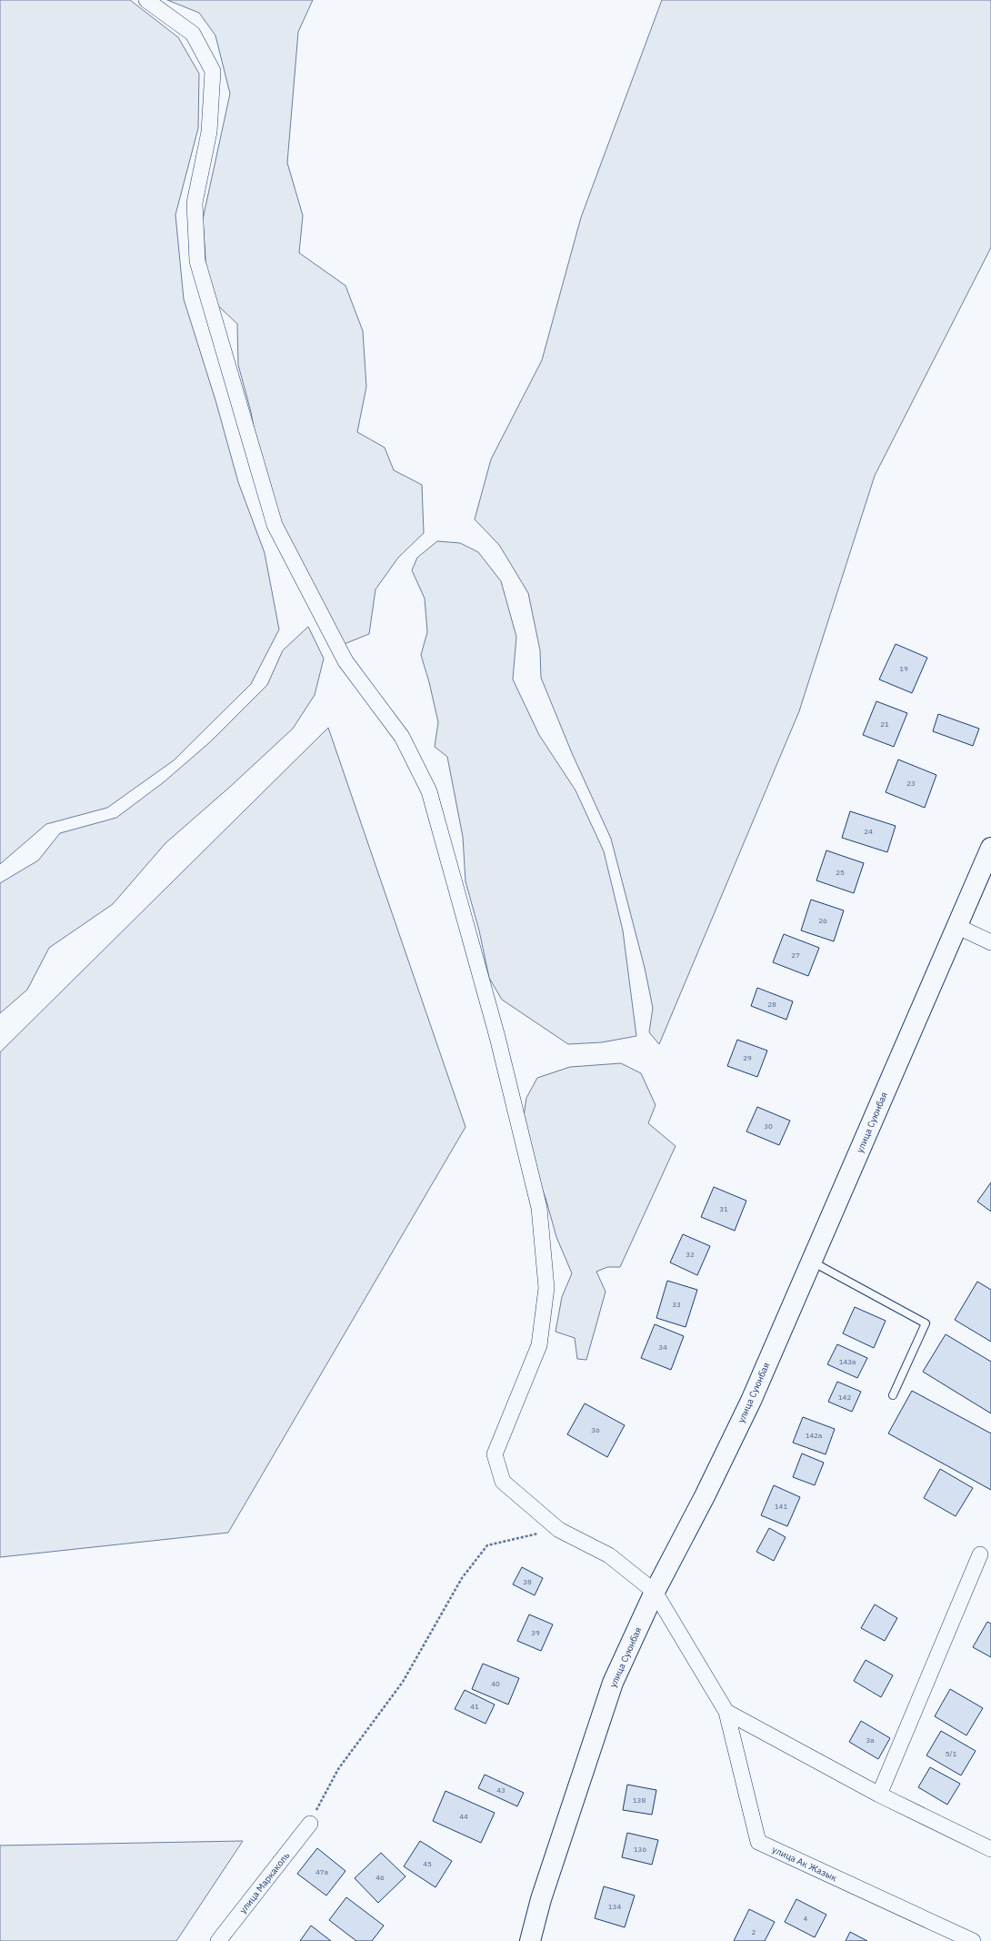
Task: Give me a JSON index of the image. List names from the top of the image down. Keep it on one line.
{"streets":{"main road":["улица Суюнбая"],"street":["улица Ак Жазык","улица Маркаколь"]},"crossings":[["улица Суюнбая","улица Ак Жазык"]],"house_numbers":["19","21","23","24","25","26","27","28","29","30","31","32","33","34","143а","142","36","142а","141","38","39","40","41","3а","5/1","43","138","44","136","45","47а","46","134","4","2"]}
